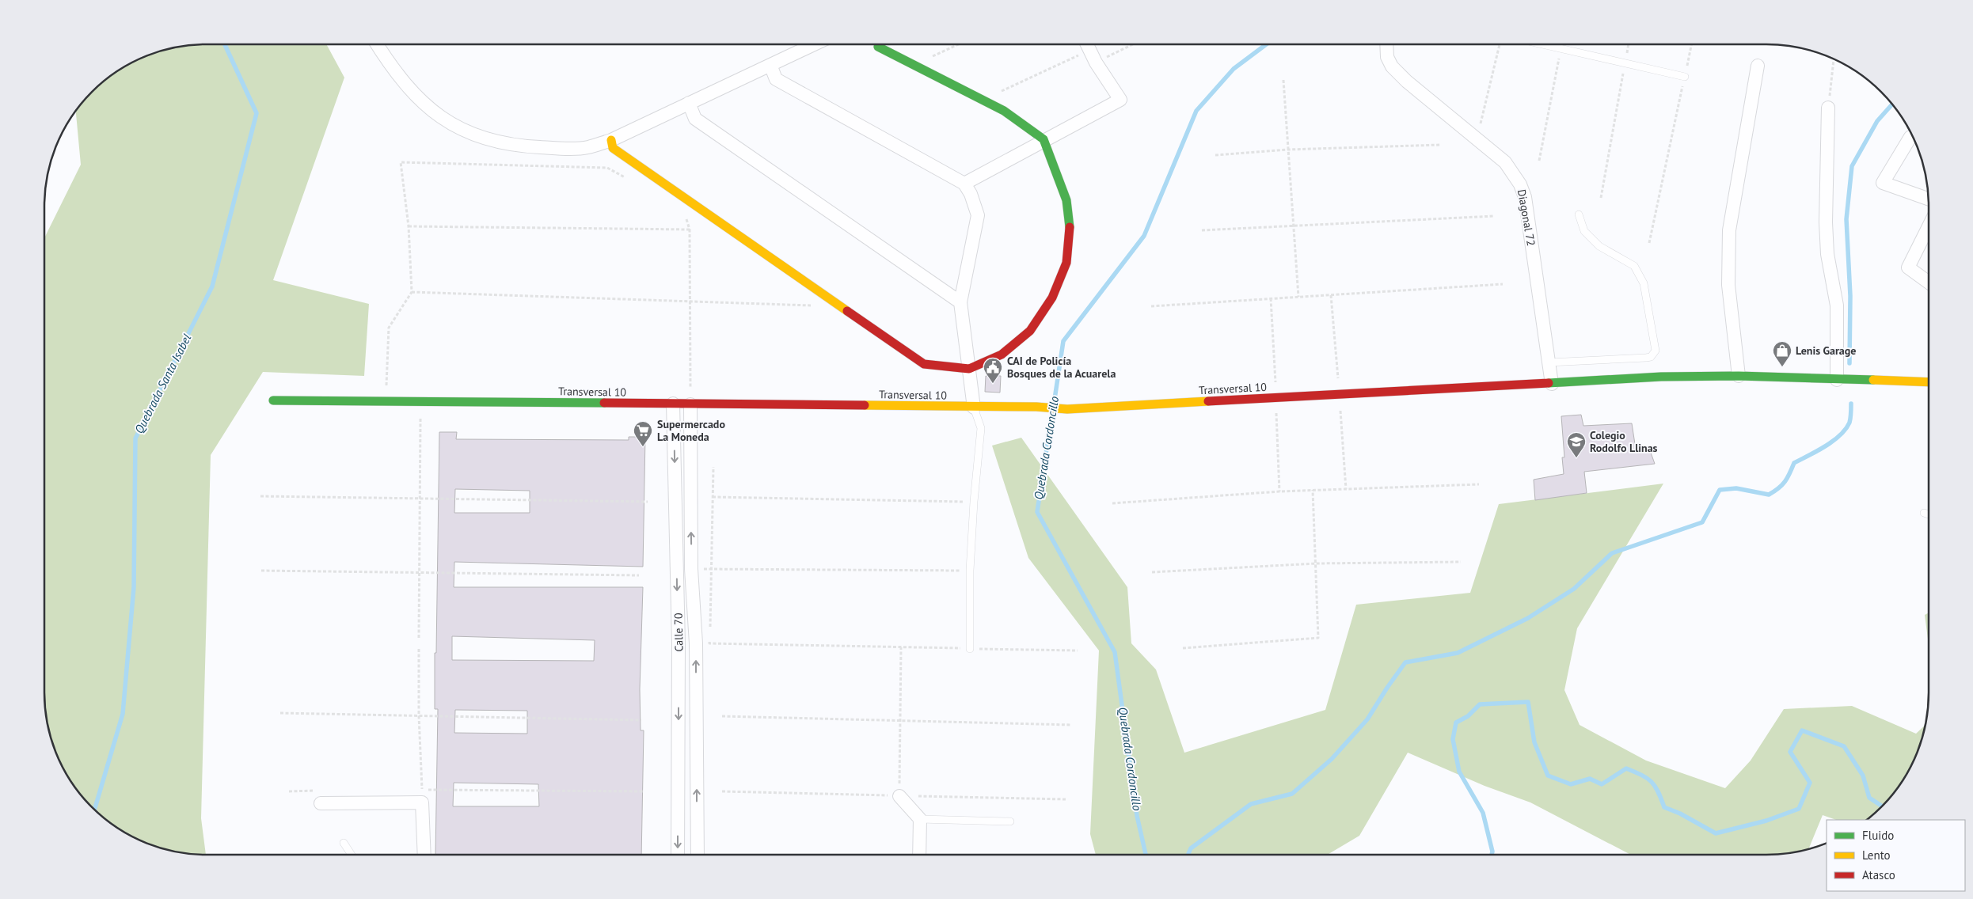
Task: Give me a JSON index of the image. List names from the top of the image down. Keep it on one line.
{"streets":{"street":["Diagonal 72","Transversal 10","Calle 70"]},"crossings":[["Diagonal 72","Transversal 10"],["Transversal 10","Calle 70"]],"water":["Quebrada Santa Isabel","Quebrada Cordoncillo"],"places":{"shop":["Lenis Garage"],"public building":["CAI de Policía Bosques de la Acuarela"],"supermarket":["Supermercado La Moneda"],"school or university":["Colegio Rodolfo Llinas"]},"legend":["Fluido","Lento","Atasco"]}
